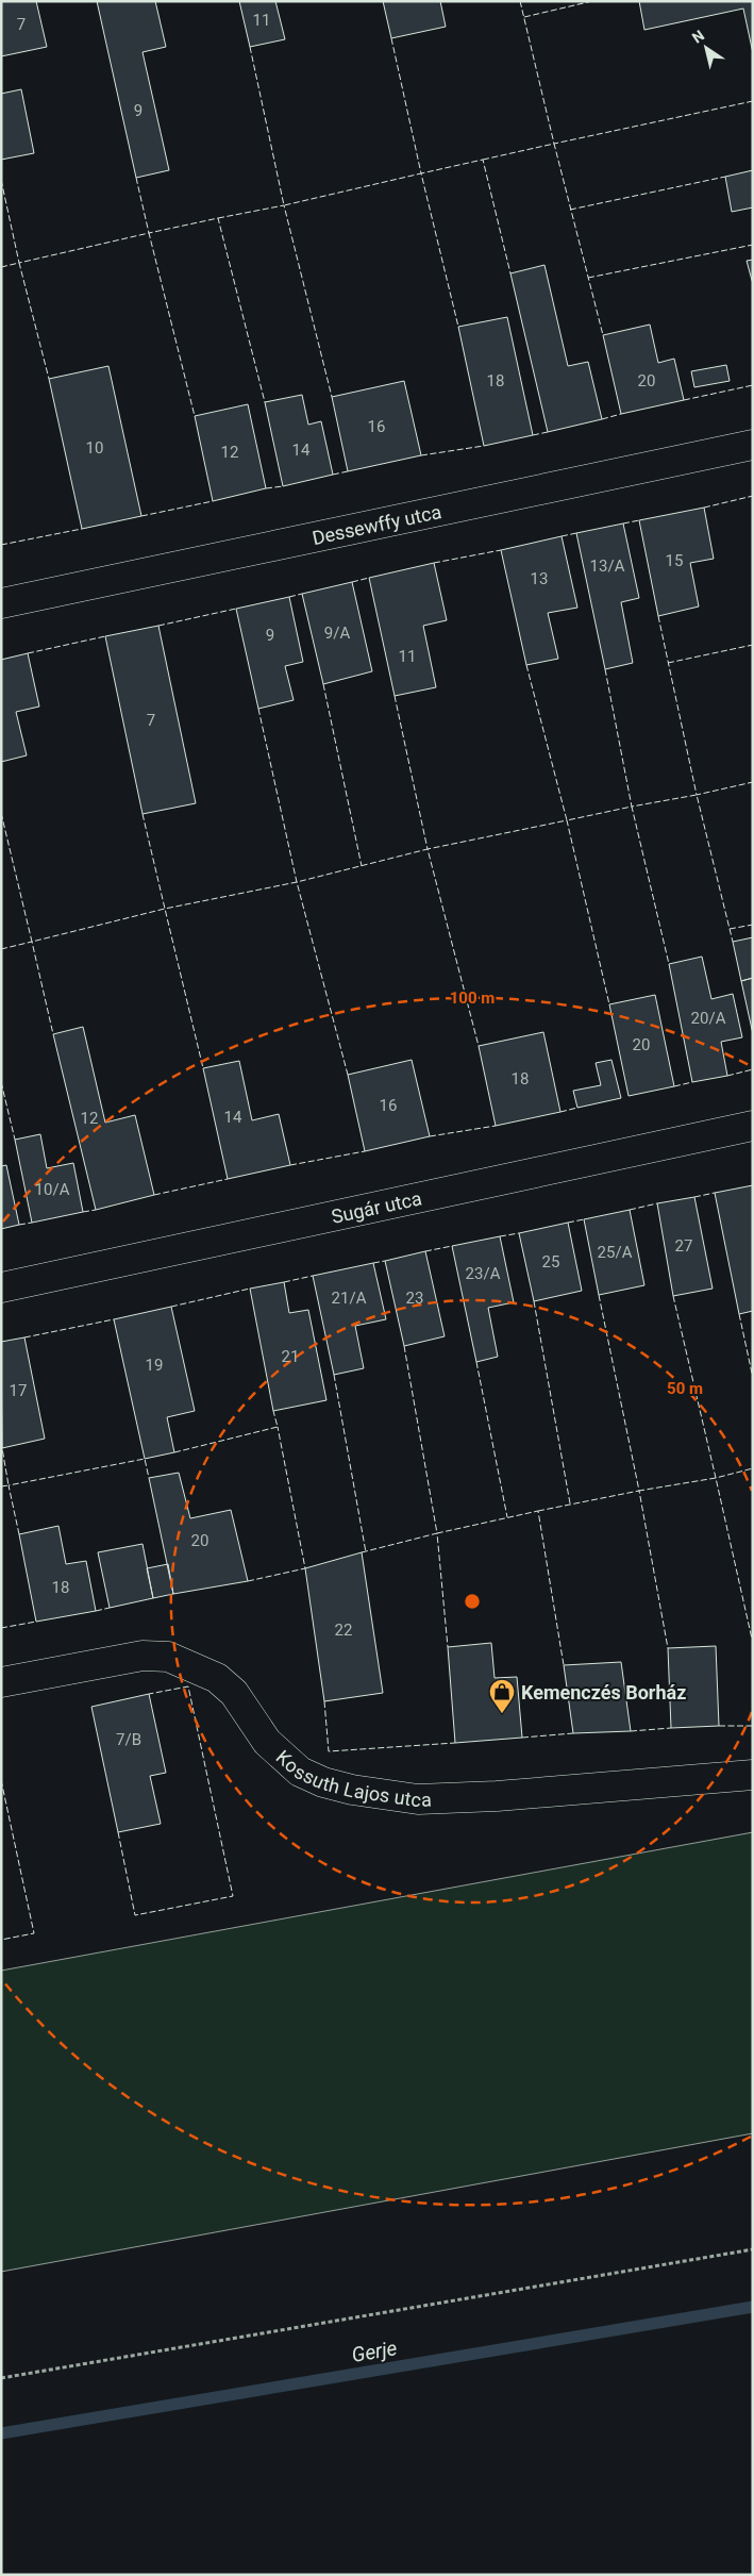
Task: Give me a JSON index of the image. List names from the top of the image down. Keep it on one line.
{"streets":{"street":["Dessewffy utca","Sugár utca","Kossuth Lajos utca"]},"water":["Gerje"],"places":{"shop":["Kemenczés Borház"]},"house_numbers":["11","7","9","18","20","16","10","14","12","15","13/A","13","9/A","9","11","7","20/A","20","18","16","14","12","10/A","27","25/A","25","23/A","21/A","23","21","19","17","20","18","22","7/B"],"north":"top left","rings":["100 m","50 m"]}
